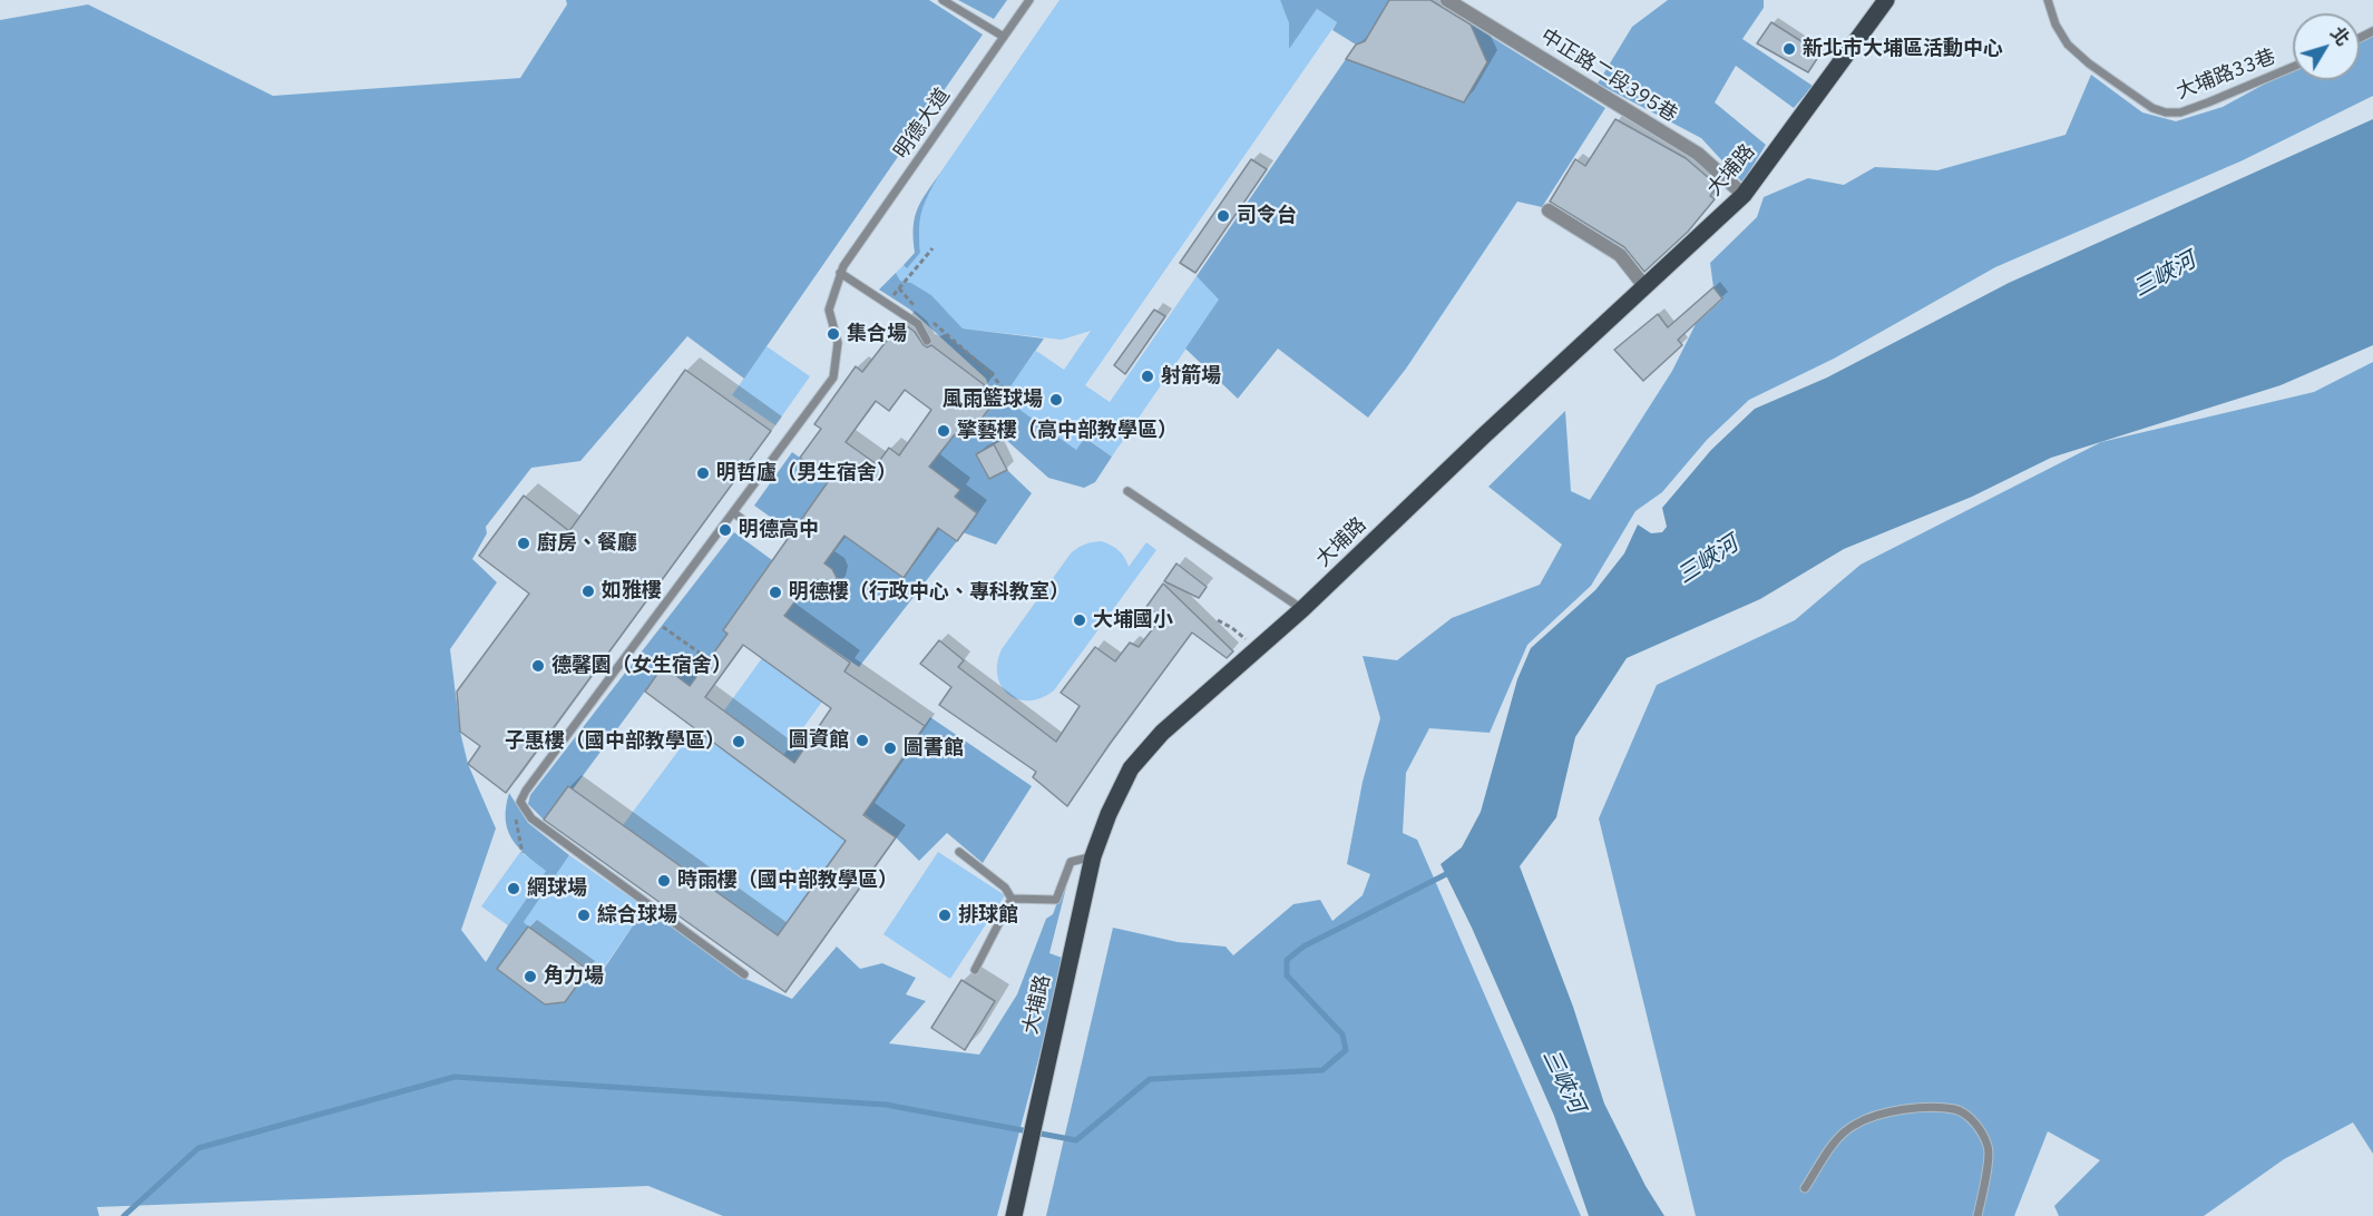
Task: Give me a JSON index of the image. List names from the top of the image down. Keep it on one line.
{"streets":{"main road":["大埔路"],"street":["中正路二段395巷"],"lane":["大埔路33巷","明德大道"]},"crossings":[["中正路二段395巷","大埔路"]],"water":["三峽河"],"places":["新北市大埔區活動中心","司令台","集合場","射箭場","風雨籃球場","擎藝樓（高中部教學區）","明哲廬（男生宿舍）","明德高中","廚房、餐廳","如雅樓","明德樓（行政中心、專科教室）","大埔國小","德馨園（女生宿舍）","圖資館","子惠樓（國中部教學區）","圖書館","時雨樓（國中部教學區）","網球場","綜合球場","排球館","角力場"],"north":"top right"}
